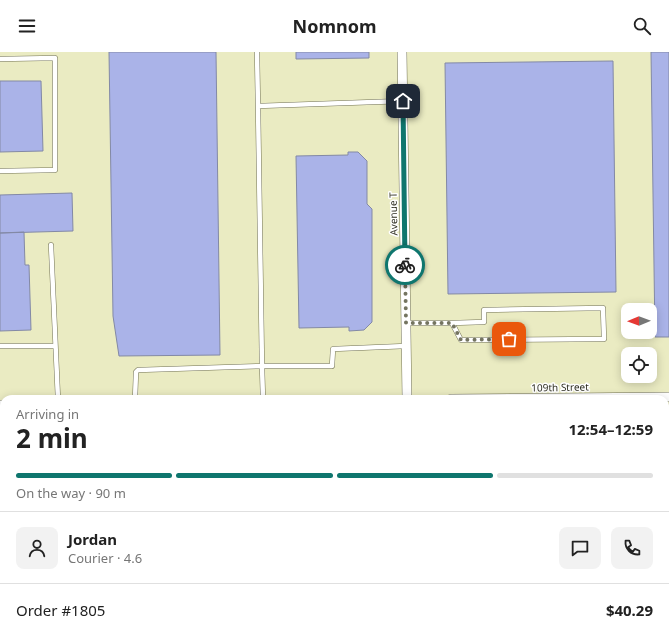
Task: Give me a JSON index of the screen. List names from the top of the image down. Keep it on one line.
{"streets":{"street":["Avenue T"]},"north":"left","page":{"header":"Nomnom","heading":["2 min","Arriving in","12:54–12:59"],"panel":["Jordan","Courier · 4.6","Order #1805","$40.29"],"bar":"On the way · 90 m"}}
